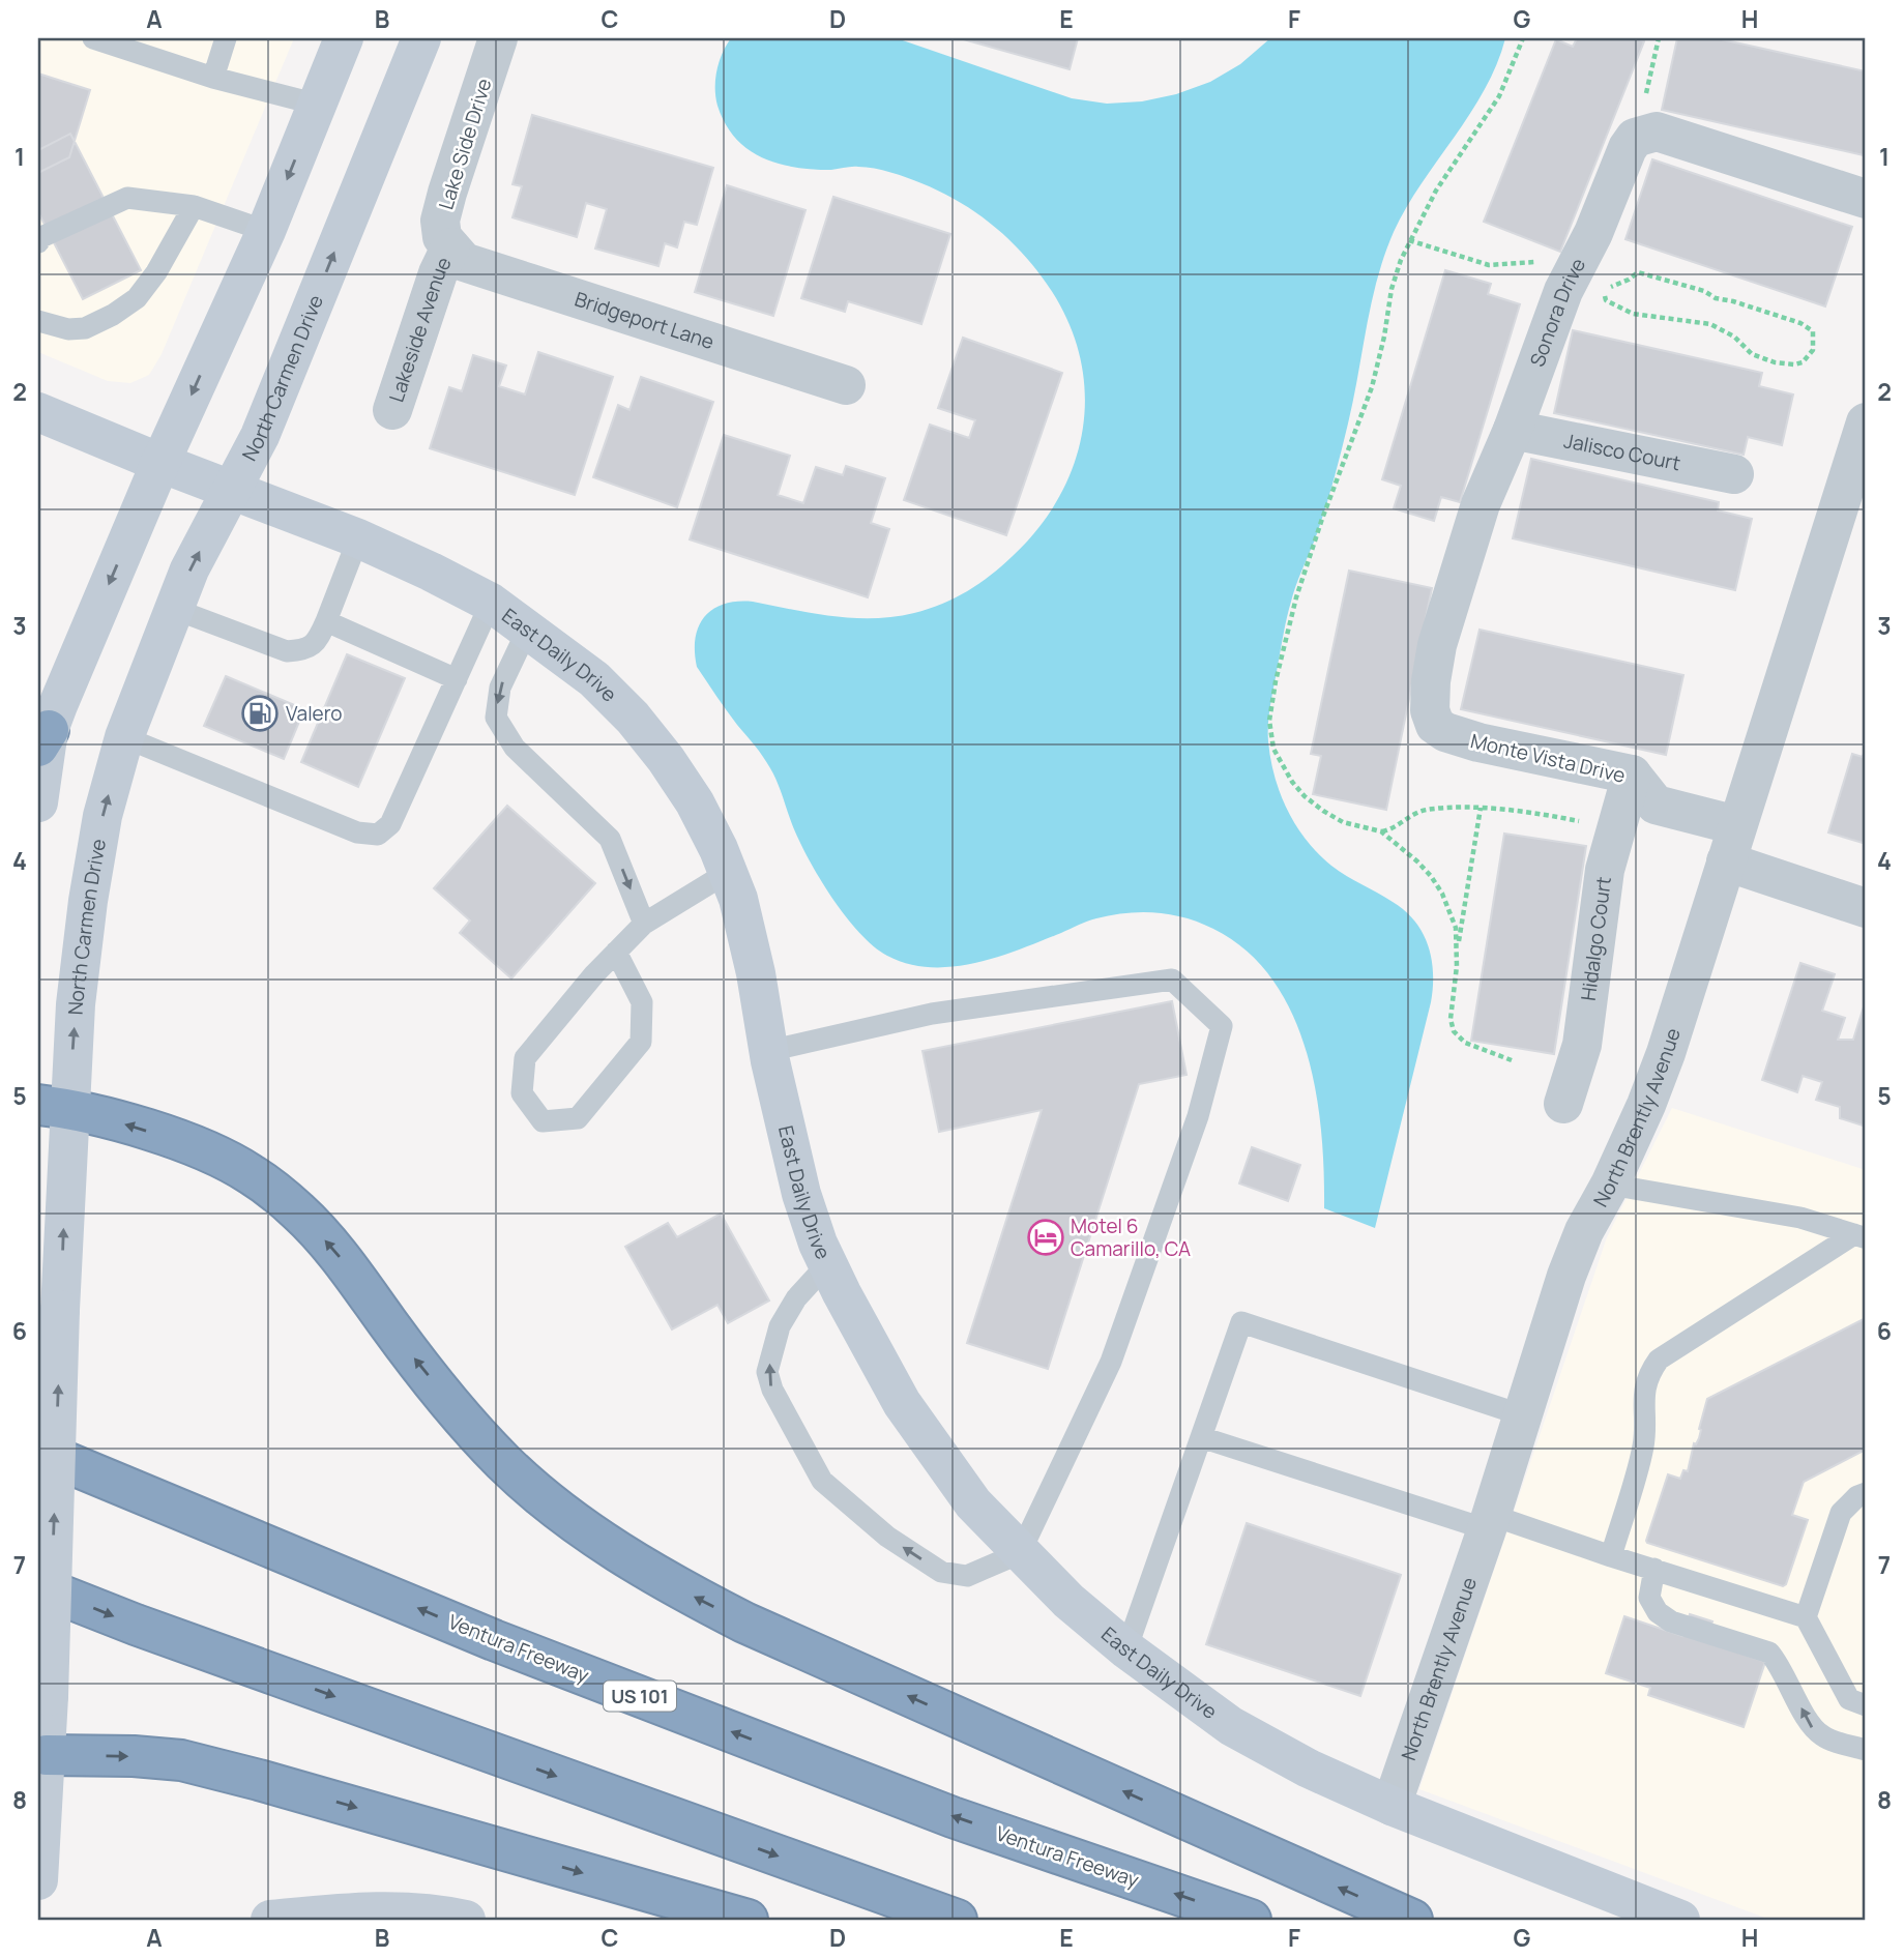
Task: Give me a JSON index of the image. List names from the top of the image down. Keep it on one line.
{"streets":{"highway":["Ventura Freeway","US 101"],"main road":["North Carmen Drive","East Daily Drive"],"street":["Lake Side Drive","Sonora Drive","Bridgeport Lane","Lakeside Avenue","Jalisco Court","Monte Vista Drive","Hidalgo Court","North Brently Avenue"]},"crossings":[["Lake Side Drive","Bridgeport Lane"],["Lake Side Drive","Lakeside Avenue"],["Sonora Drive","Jalisco Court"],["Sonora Drive","Monte Vista Drive"],["Bridgeport Lane","Lakeside Avenue"],["North Carmen Drive","East Daily Drive"],["East Daily Drive","North Brently Avenue"],["Monte Vista Drive","Hidalgo Court"],["Monte Vista Drive","North Brently Avenue"]],"places":{"fuel station":["Valero"],"hotel":["Motel 6 Camarillo, CA"]},"grid":{"columns":["A","B","C","D","E","F","G","H"],"rows":["1","2","3","4","5","6","7","8"]}}
